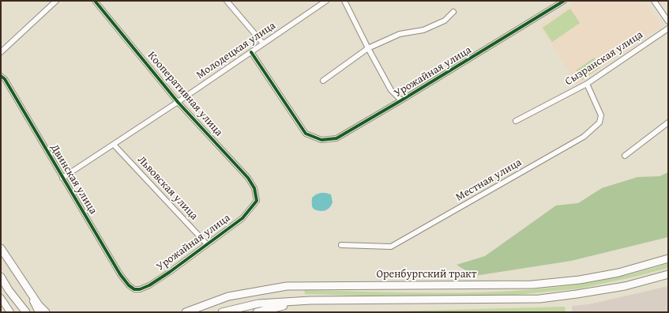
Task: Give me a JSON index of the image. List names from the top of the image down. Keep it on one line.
{"streets":{"main road":["Оренбургский тракт"],"street":["Молодецкая улица","Сызранская улица","Урожайная улица","Кооперативная улица","Двинская улица","Местная улица","Львовская улица"]},"crossings":[["Молодецкая улица","Урожайная улица"],["Молодецкая улица","Кооперативная улица"],["Молодецкая улица","Двинская улица"],["Молодецкая улица","Львовская улица"],["Сызранская улица","Местная улица"],["Урожайная улица","Кооперативная улица"],["Урожайная улица","Двинская улица"],["Урожайная улица","Львовская улица"]]}
